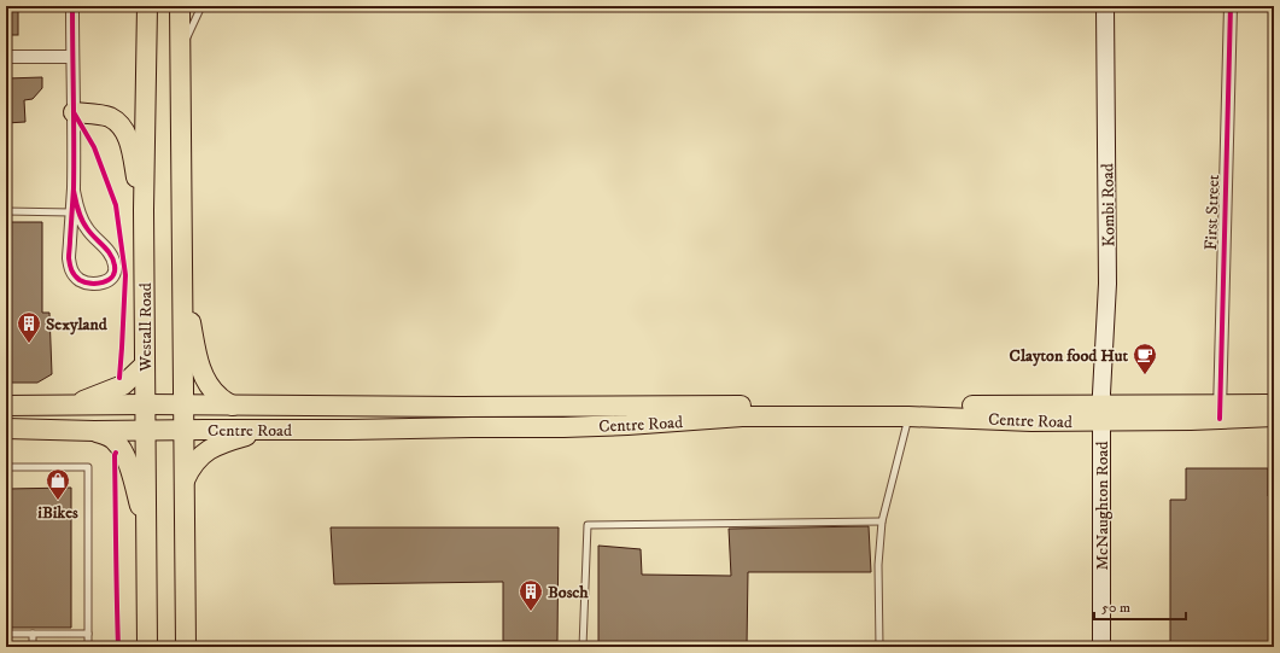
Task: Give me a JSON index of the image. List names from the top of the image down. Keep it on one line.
{"streets":{"main road":["Kombi Road","Westall Road","Centre Road","McNaughton Road"],"street":["First Street"]},"crossings":[["Kombi Road","Centre Road"],["Kombi Road","McNaughton Road"],["First Street","Centre Road"],["Westall Road","Centre Road"],["Centre Road","McNaughton Road"]],"places":{"building":["Sexyland","Bosch"],"cafe":["Clayton food Hut"],"shop":["iBikes"]},"scale_bar":"50 m"}
